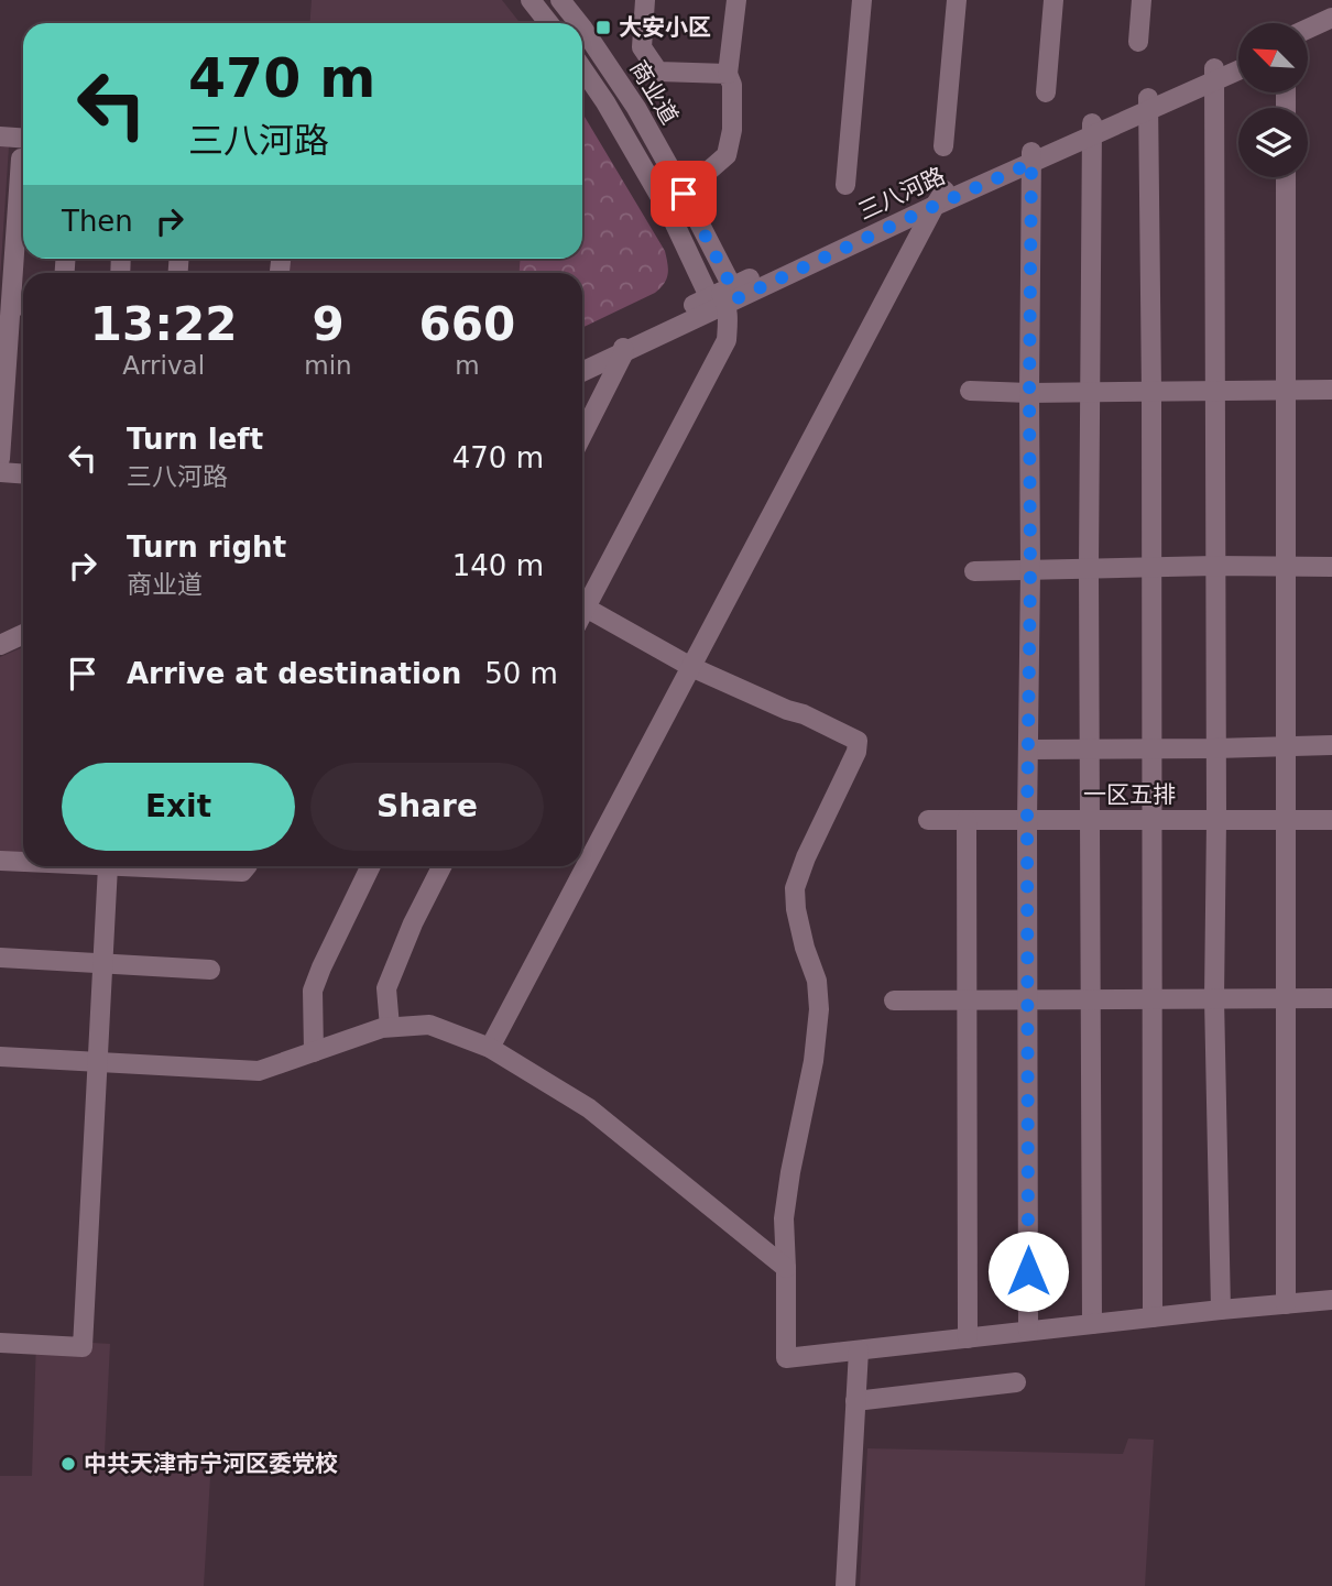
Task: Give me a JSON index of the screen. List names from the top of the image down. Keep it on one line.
{"streets":{"street":["商业道","三八河路","一区五排"]},"crossings":[["商业道","三八河路"]],"places":{"transit":["大安小区"],"other":["中共天津市宁河区委党校"]},"north":"top left","page":{"turn":["470 m","三八河路"],"then":"Then","eta":["13:22","Arrival","9","min","660","m"],"list":[{"name":"Turn left","note":"三八河路","value":"470 m"},{"name":"Turn right","note":"商业道","value":"140 m"},{"name":"Arrive at destination","value":"50 m"}],"buttons":["Exit","Share"]}}
